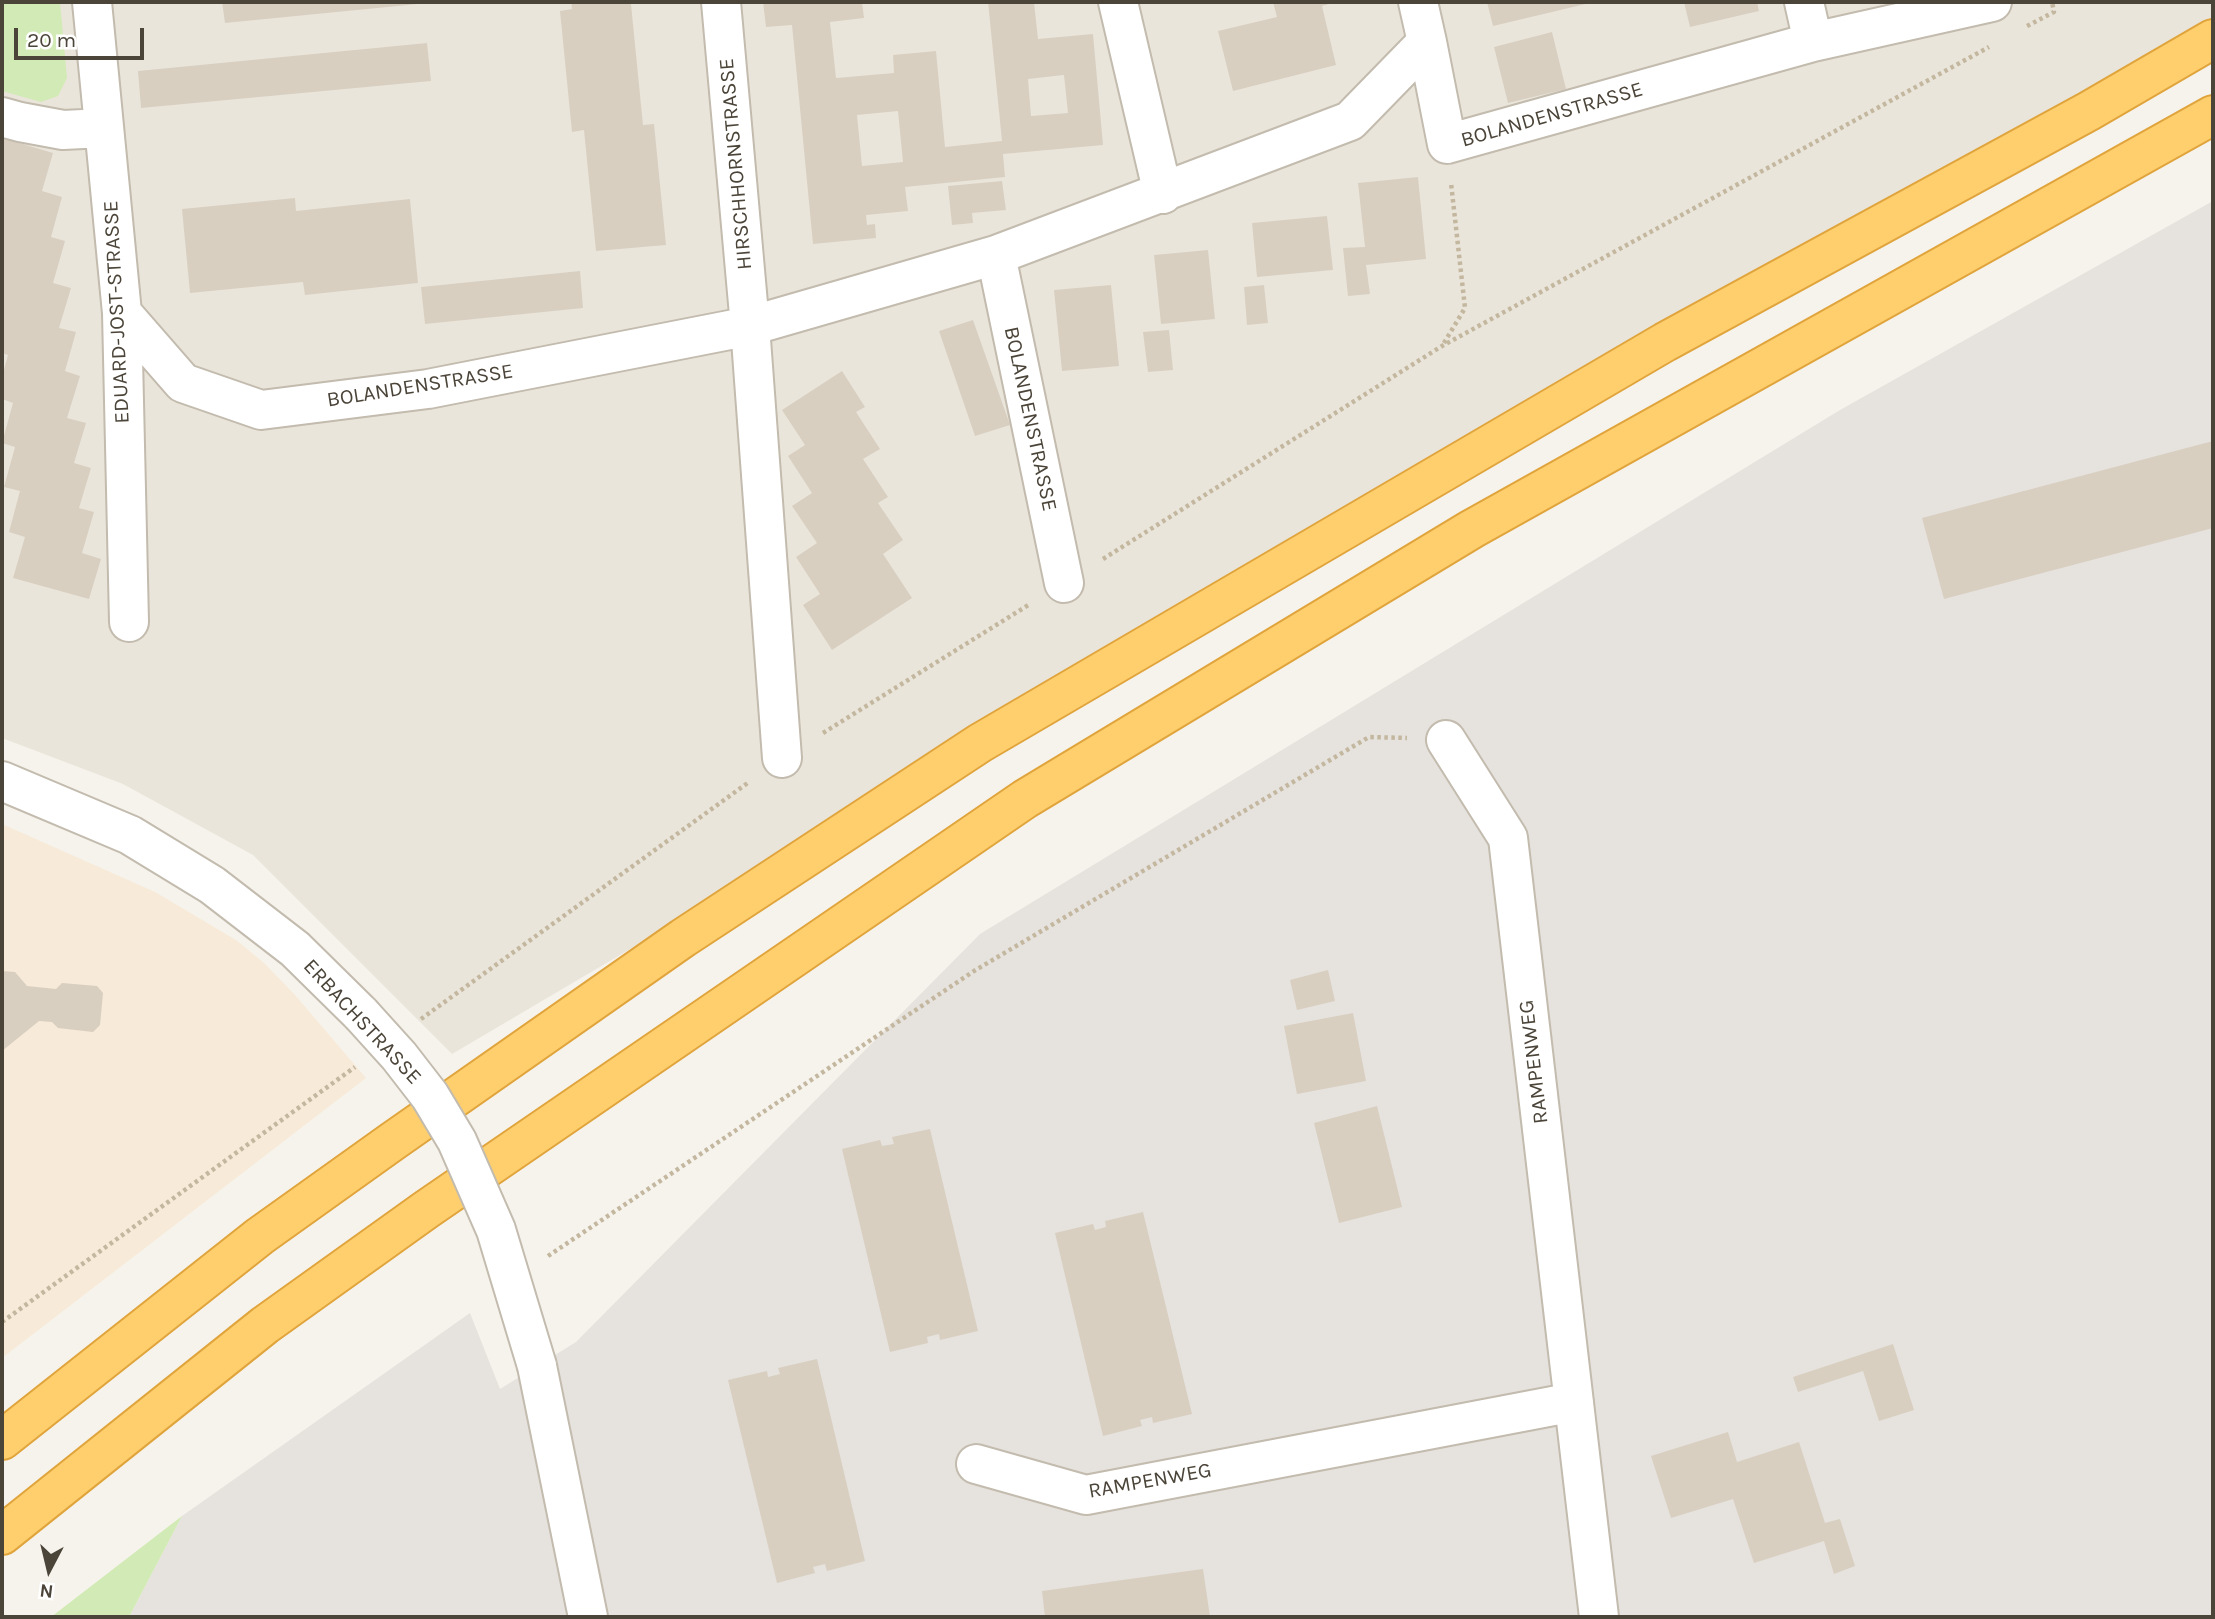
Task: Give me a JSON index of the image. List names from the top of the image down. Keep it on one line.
{"streets":{"street":["BOLANDENSTRASSE","HIRSCHHORNSTRASSE","EDUARD-JOST-STRASSE","ERBACHSTRASSE","RAMPENWEG"]},"crossings":[["BOLANDENSTRASSE","HIRSCHHORNSTRASSE"],["BOLANDENSTRASSE","EDUARD-JOST-STRASSE"]],"scale_bar":"20 m","north":"bottom"}
